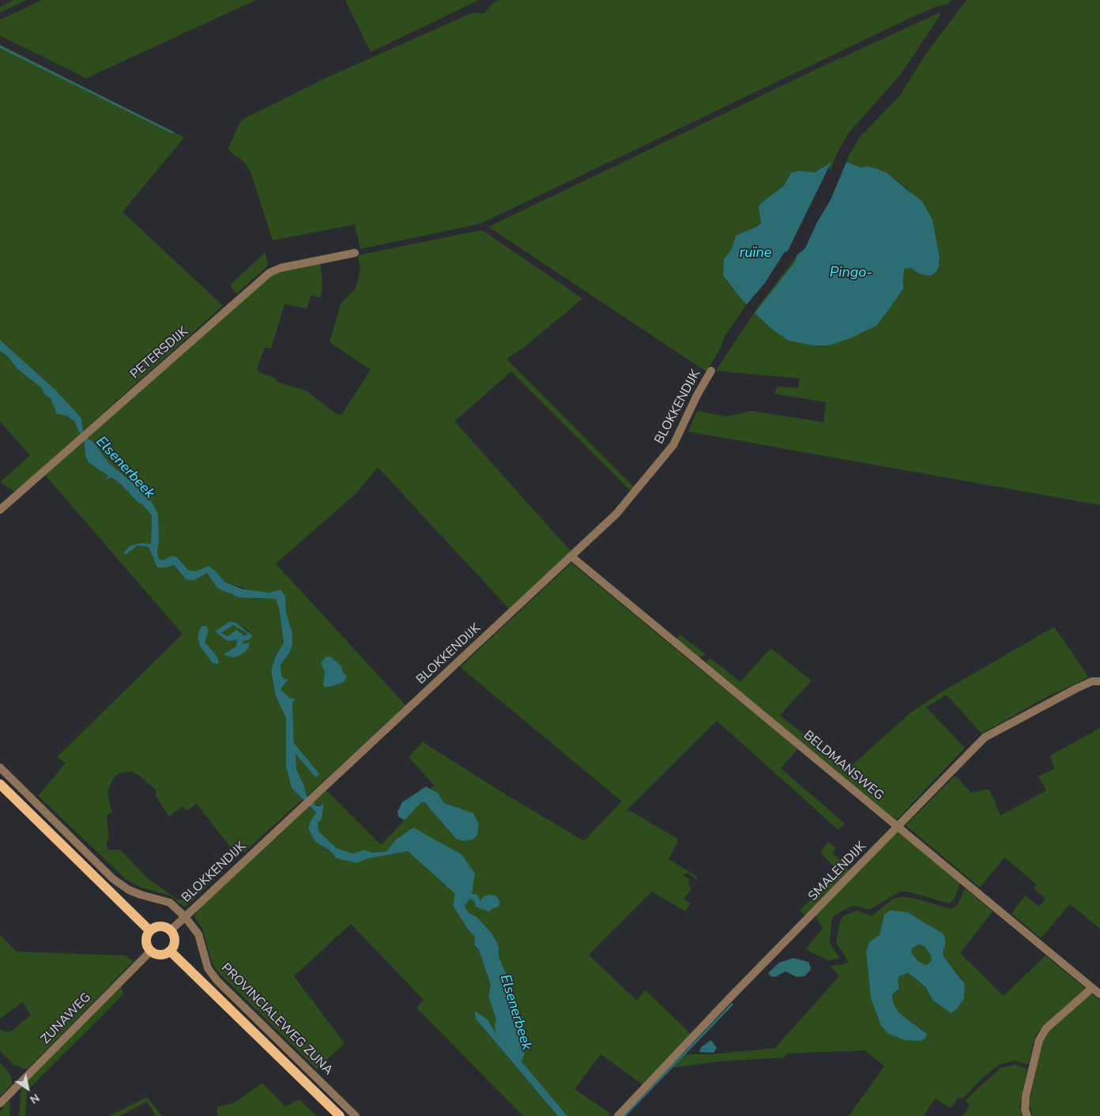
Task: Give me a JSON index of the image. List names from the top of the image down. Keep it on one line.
{"streets":{"main road":["PROVINCIALEWEG ZUNA"],"street":["PETERSDIJK","BLOKKENDIJK","BELDMANSWEG","SMALENDIJK","ZUNAWEG"]},"crossings":[["BLOKKENDIJK","BELDMANSWEG"],["BLOKKENDIJK","ZUNAWEG"],["BLOKKENDIJK","PROVINCIALEWEG ZUNA"],["BELDMANSWEG","SMALENDIJK"],["ZUNAWEG","PROVINCIALEWEG ZUNA"]],"water":["ruïne","Pingo-","Elsenerbeek"],"north":"bottom right"}
